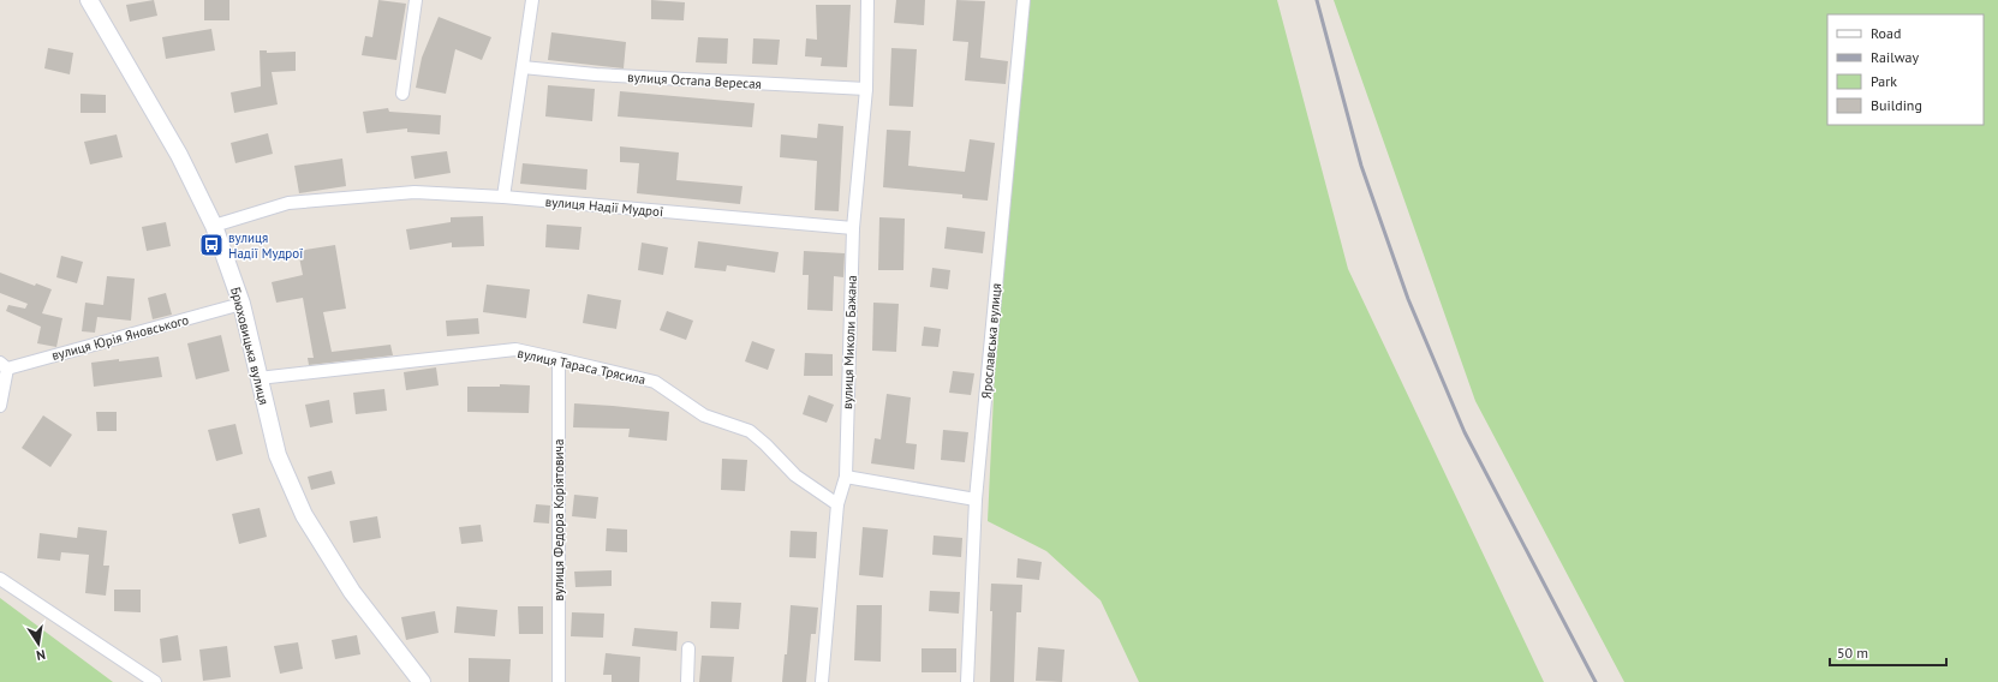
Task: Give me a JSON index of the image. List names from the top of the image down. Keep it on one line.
{"streets":{"main road":["Брюховицька вулиця"],"street":["вулиця Остапа Вересая","вулиця Надії Мудрої","вулиця Юрія Яновського","Ярославська вулиця","вулиця Миколи Бажана","вулиця Тараса Трясила","вулиця Федора Коріятовича"]},"crossings":[["вулиця Остапа Вересая","вулиця Миколи Бажана"],["вулиця Надії Мудрої","вулиця Миколи Бажана"],["вулиця Надії Мудрої","Брюховицька вулиця"],["вулиця Юрія Яновського","Брюховицька вулиця"],["вулиця Миколи Бажана","вулиця Тараса Трясила"],["Брюховицька вулиця","вулиця Тараса Трясила"],["вулиця Тараса Трясила","вулиця Федора Коріятовича"]],"places":{"bus stop":["вулиця Надії Мудрої"]},"legend":["Road","Railway","Park","Building"],"scale_bar":"50 m","north":"bottom"}
